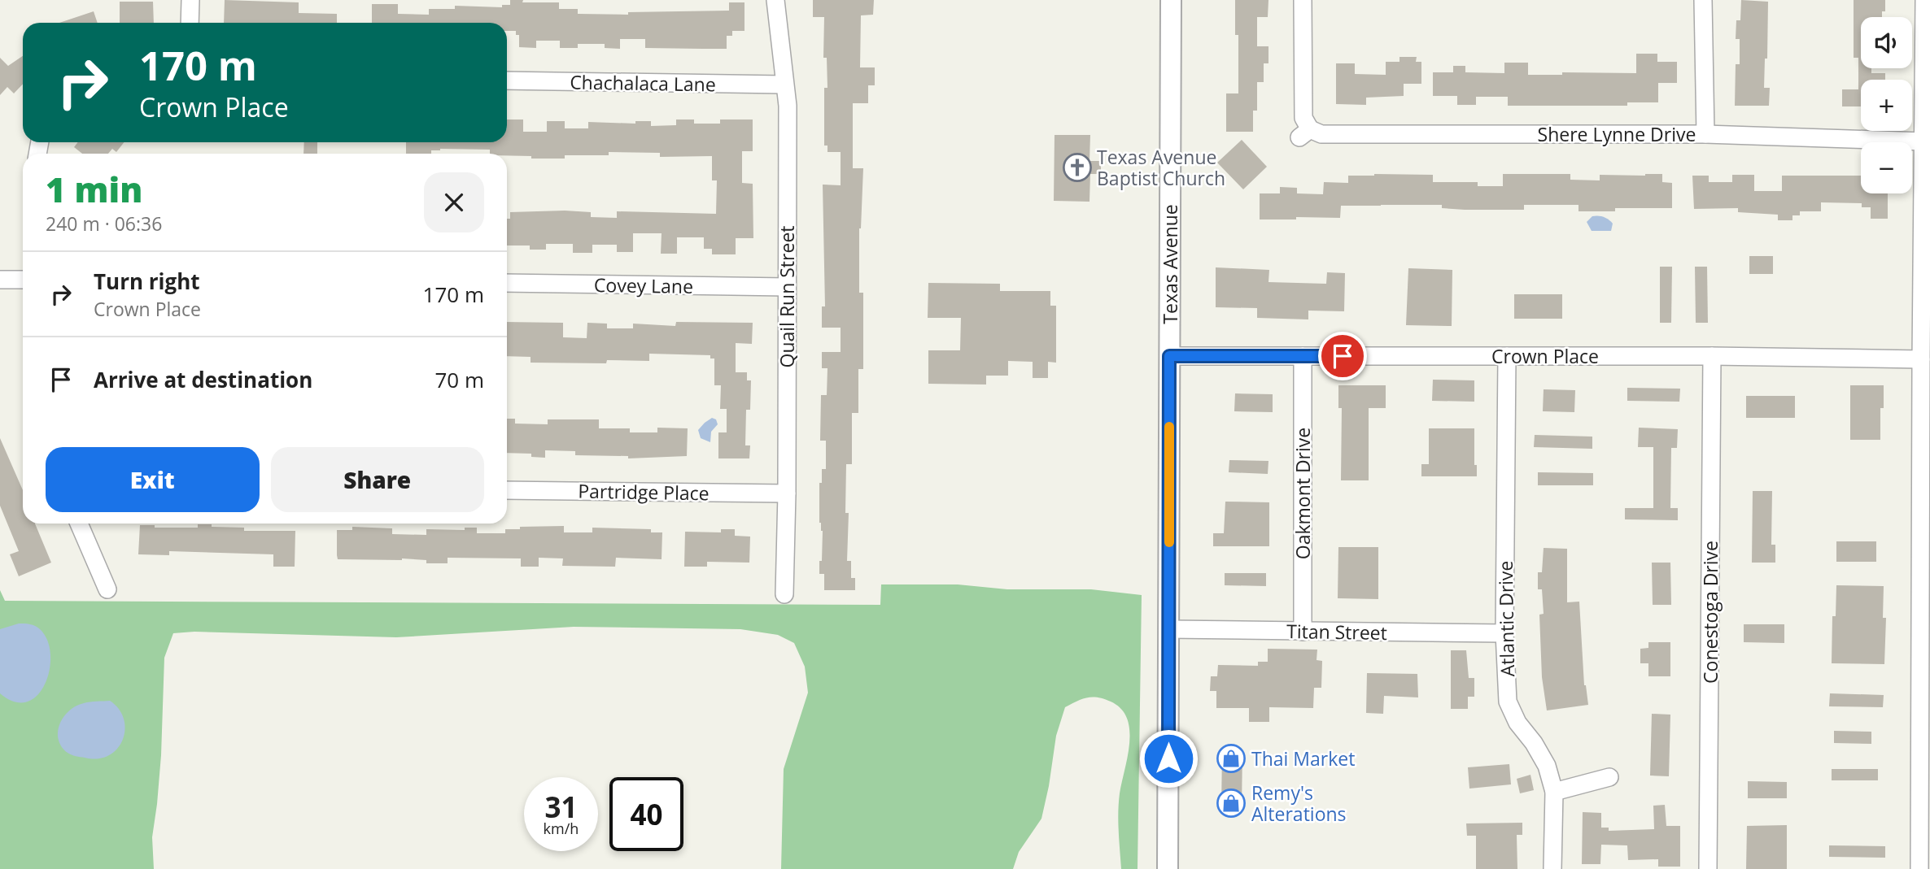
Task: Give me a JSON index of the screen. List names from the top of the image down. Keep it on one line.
{"streets":{"street":["Chachalaca Lane","Shere Lynne Drive","Texas Avenue","Covey Lane","Quail Run Street","Crown Place","Partridge Place","Oakmont Drive","Conestoga Drive","Atlantic Drive","Titan Street"]},"crossings":[["Chachalaca Lane","Quail Run Street"],["Texas Avenue","Crown Place"],["Texas Avenue","Titan Street"],["Covey Lane","Quail Run Street"],["Quail Run Street","Partridge Place"],["Crown Place","Oakmont Drive"],["Crown Place","Conestoga Drive"],["Crown Place","Atlantic Drive"],["Oakmont Drive","Titan Street"],["Atlantic Drive","Titan Street"]],"places":{"church":["Texas Avenue Baptist Church"],"shop":["Thai Market","Remy's Alterations"]},"page":{"map_buttons":["+","−"],"turn":["170 m","Crown Place"],"heading":["1 min","240 m · 06:36"],"list":[{"name":"Turn right","note":"Crown Place","value":"170 m"},{"name":"Arrive at destination","value":"70 m"}],"buttons":["Exit","Share"],"speed":"31 km/h","limit":"40"}}
